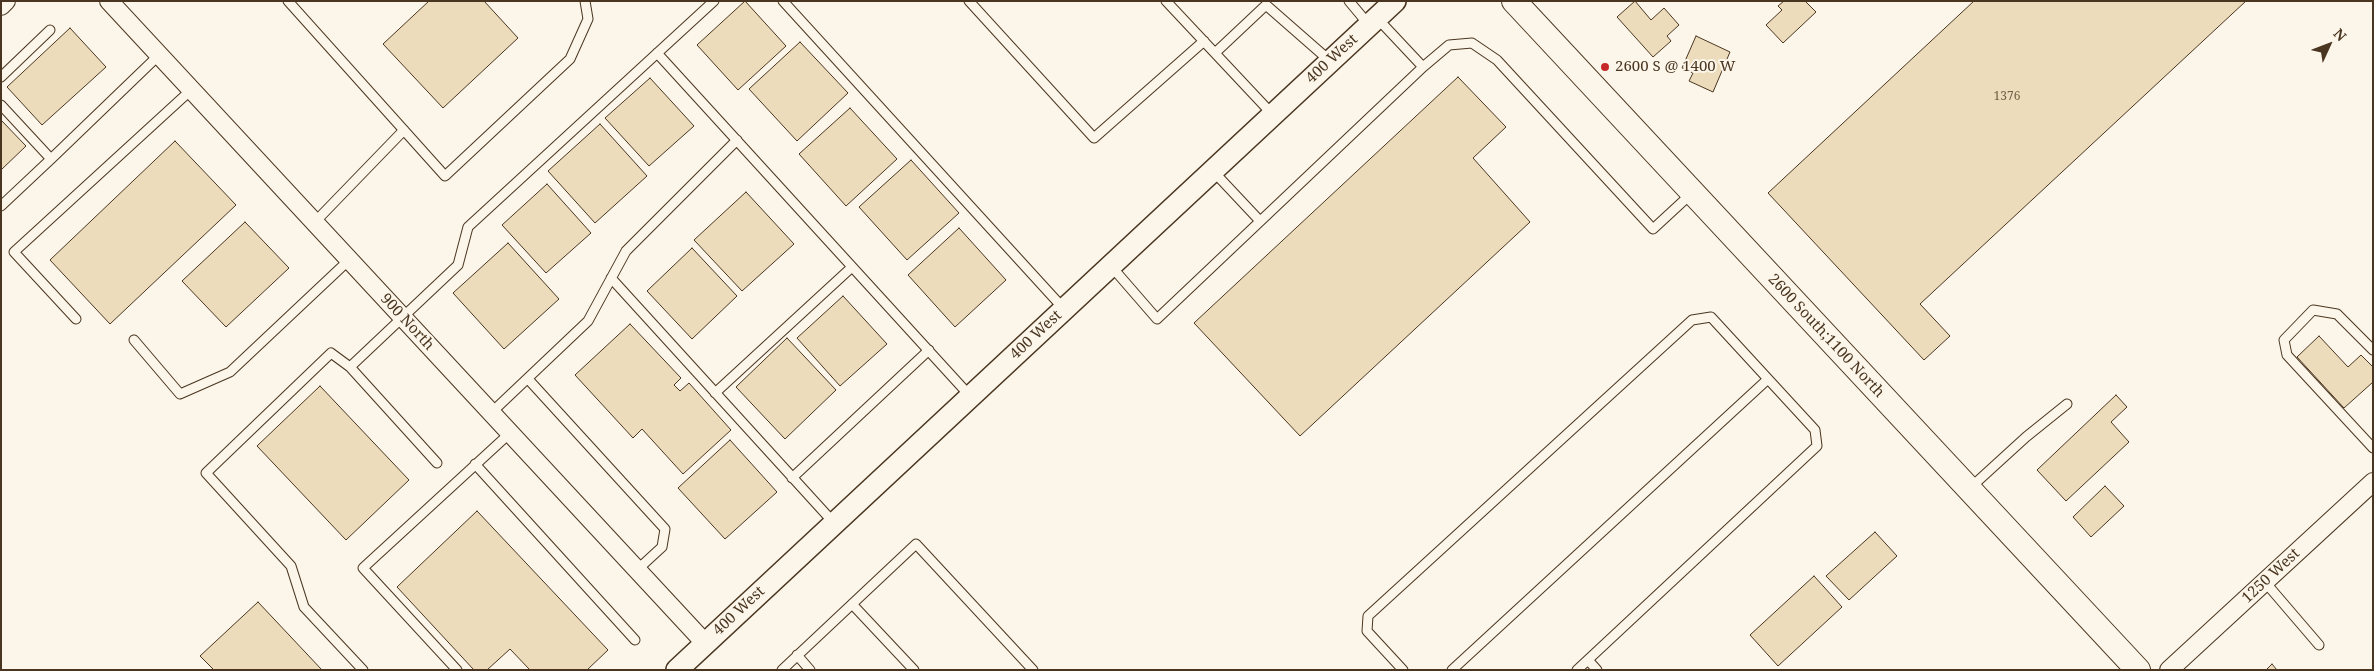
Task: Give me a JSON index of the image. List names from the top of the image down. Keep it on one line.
{"streets":{"main road":["2600 South;1100 North"],"street":["400 West","900 North","1250 West"]},"crossings":[["400 West","900 North"]],"places":["2600 S @ 1400 W"],"house_numbers":["1376"],"north":"top right"}
